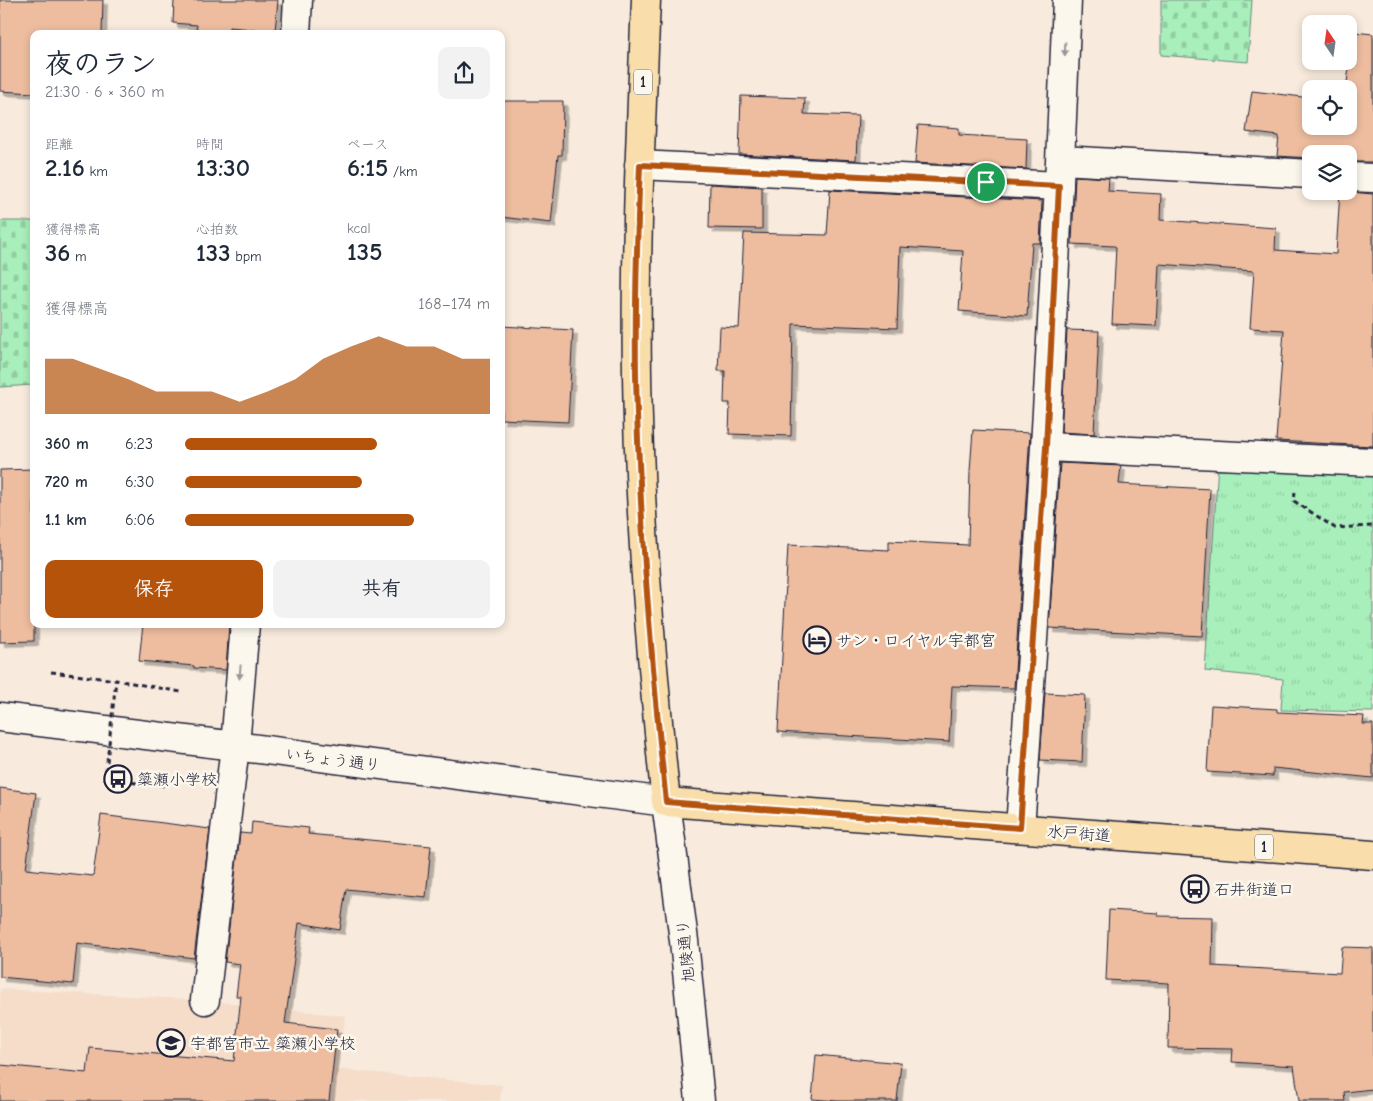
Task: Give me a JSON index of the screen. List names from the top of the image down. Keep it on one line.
{"streets":{"main road":["1","水戸街道"],"street":["いちょう通り","旭陵通り"]},"crossings":[["1","いちょう通り"],["1","水戸街道"],["1","旭陵通り"],["いちょう通り","水戸街道"],["いちょう通り","旭陵通り"],["水戸街道","旭陵通り"]],"places":{"hotel":["サン・ロイヤル宇都宮"],"bus stop":["簗瀬小学校","石井街道口"],"school or university":["宇都宮市立 簗瀬小学校"]},"north":"top","page":{"heading":["夜のラン","21:30 · 6 × 360 m"],"stats":[["距離","2.16 km"],["時間","13:30"],["ペース","6:15 /km"],["獲得標高","36 m"],["心拍数","133 bpm"],["kcal","135"]],"chart":["獲得標高","168–174 m"],"list":[{"name":"360 m","note":"6:23"},{"name":"720 m","note":"6:30"},{"name":"1.1 km","note":"6:06"}],"buttons":["保存","共有"]}}
